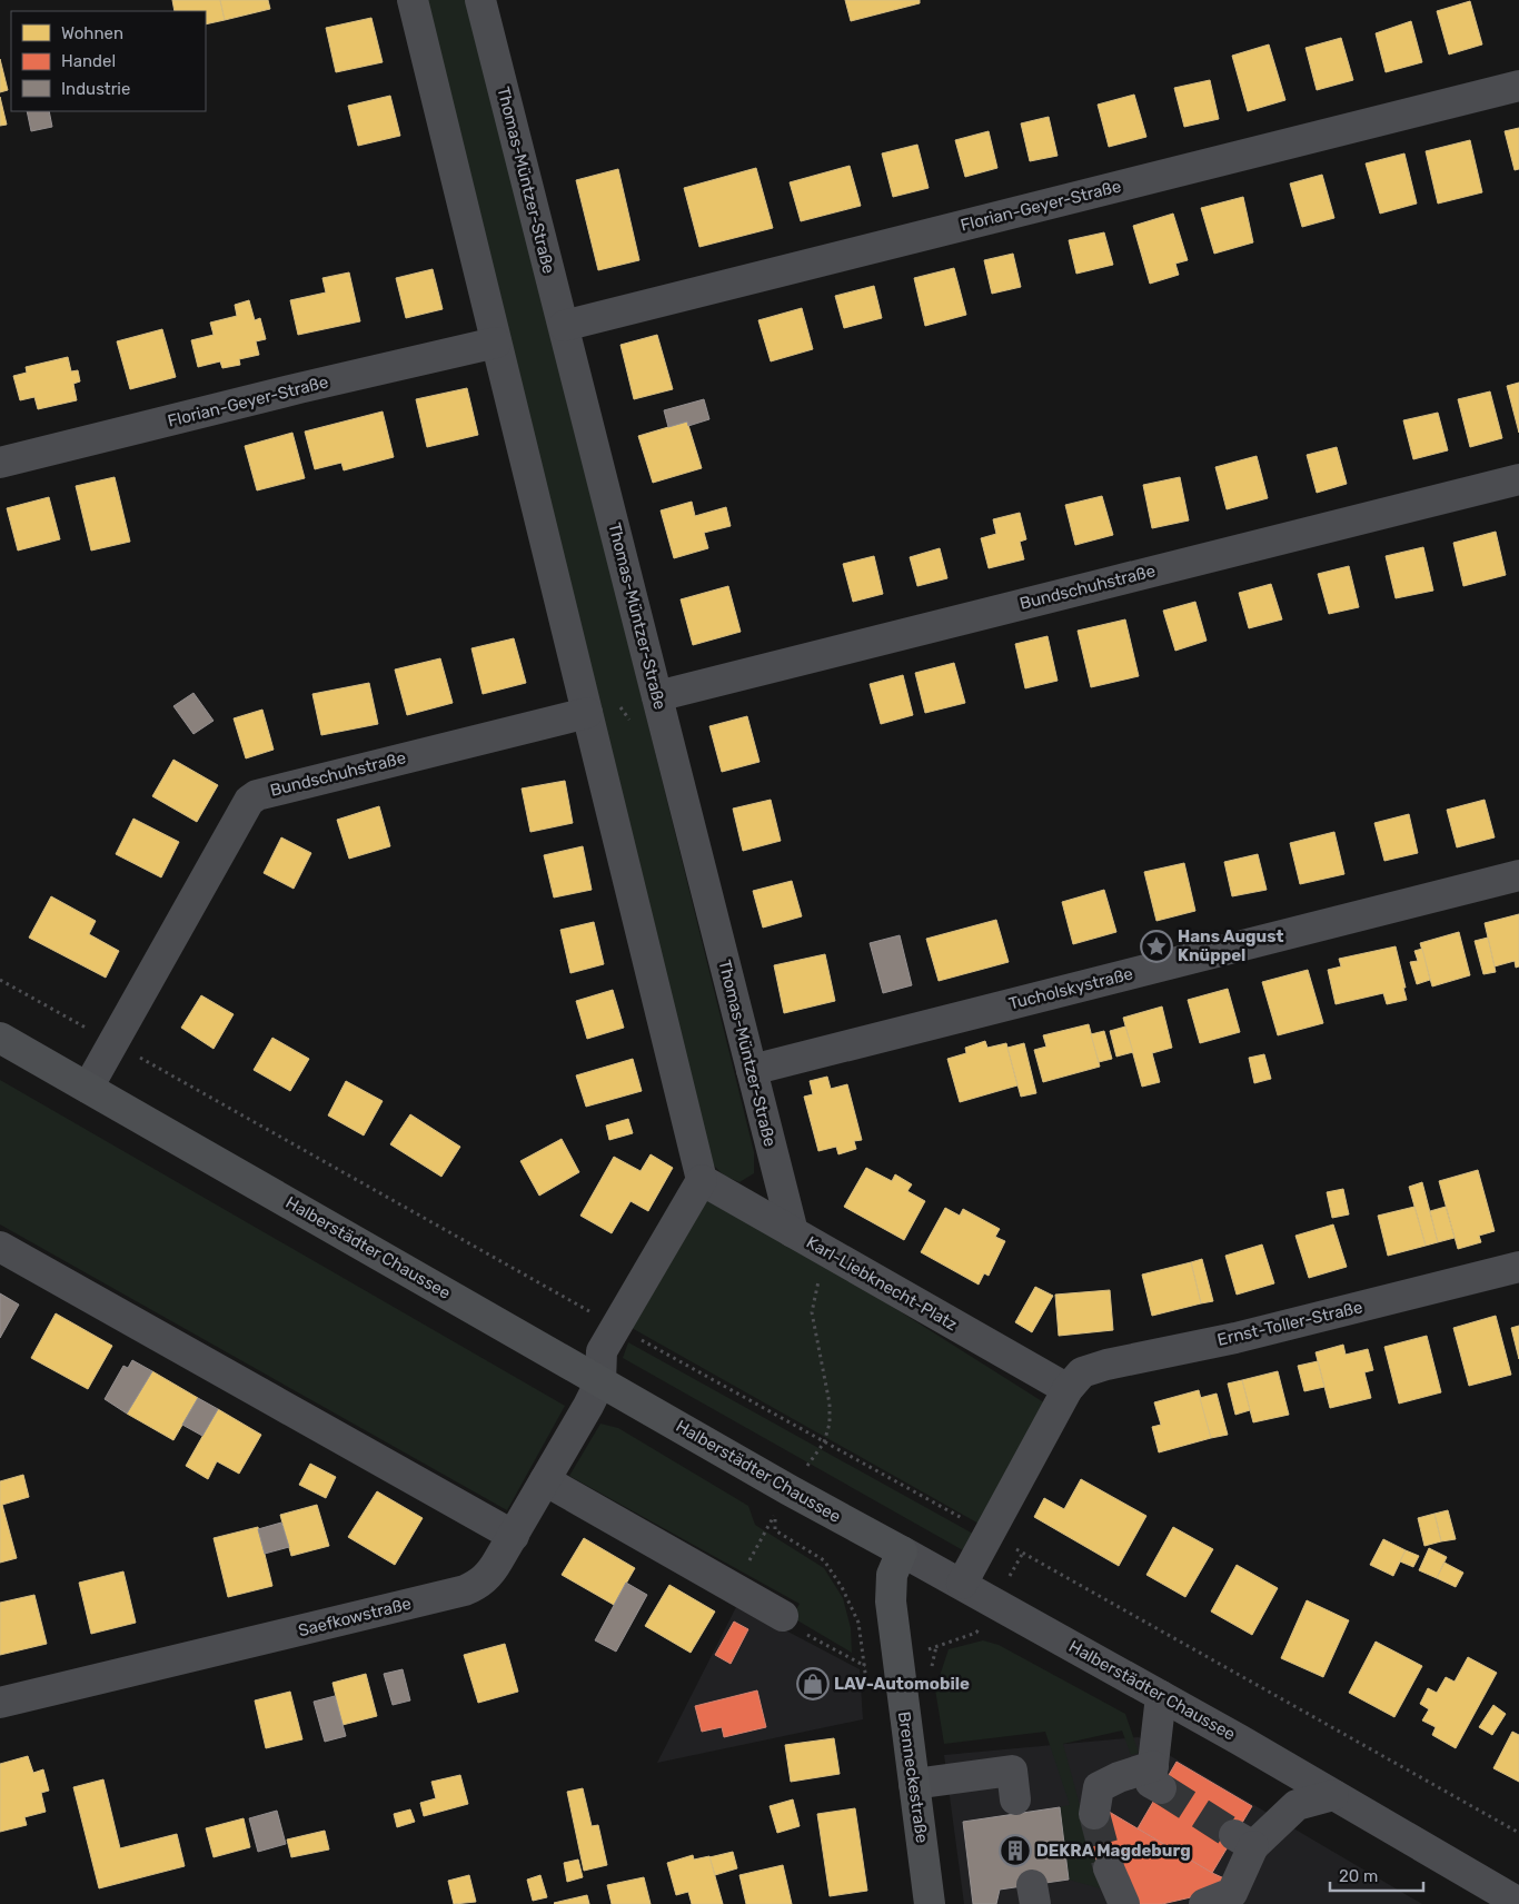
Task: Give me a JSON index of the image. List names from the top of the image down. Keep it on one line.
{"streets":{"main road":["Halberstädter Chaussee","Brenneckestraße"],"street":["Thomas-Müntzer-Straße","Florian-Geyer-Straße","Bundschuhstraße","Tucholskystraße","Karl-Liebknecht-Platz","Ernst-Toller-Straße","Saefkowstraße"]},"crossings":[["Thomas-Müntzer-Straße","Florian-Geyer-Straße"],["Thomas-Müntzer-Straße","Bundschuhstraße"],["Thomas-Müntzer-Straße","Tucholskystraße"],["Thomas-Müntzer-Straße","Karl-Liebknecht-Platz"],["Bundschuhstraße","Halberstädter Chaussee"],["Halberstädter Chaussee","Saefkowstraße"],["Halberstädter Chaussee","Brenneckestraße"],["Karl-Liebknecht-Platz","Ernst-Toller-Straße"]],"places":{"place":["Hans August Knüppel"],"shop":["LAV-Automobile"],"building":["DEKRA Magdeburg"]},"legend":["Wohnen","Handel","Industrie"],"scale_bar":"20 m"}
